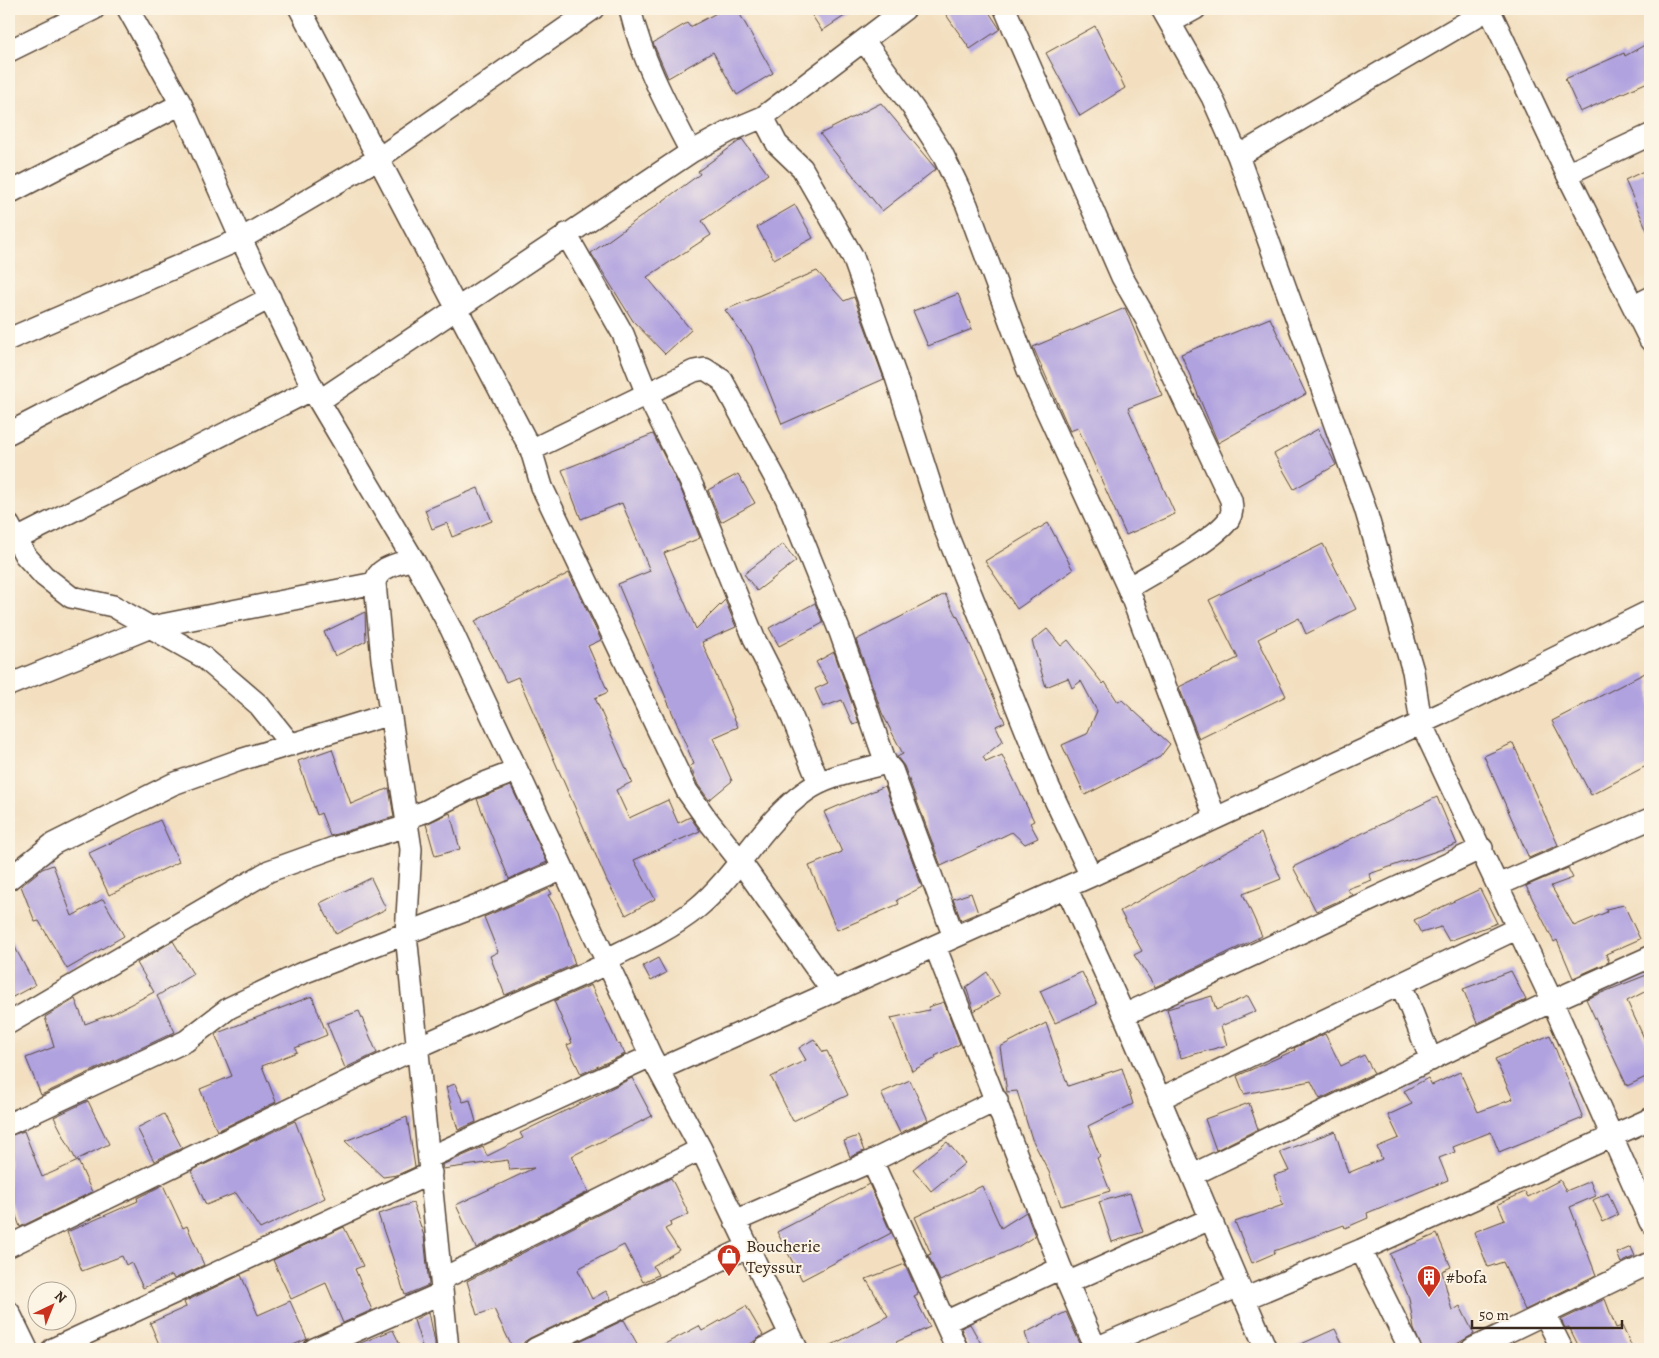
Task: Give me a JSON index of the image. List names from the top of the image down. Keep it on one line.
{"places":{"shop":["Boucherie Teyssur"],"building":["#bofa"]},"scale_bar":"50 m","north":"top right"}
